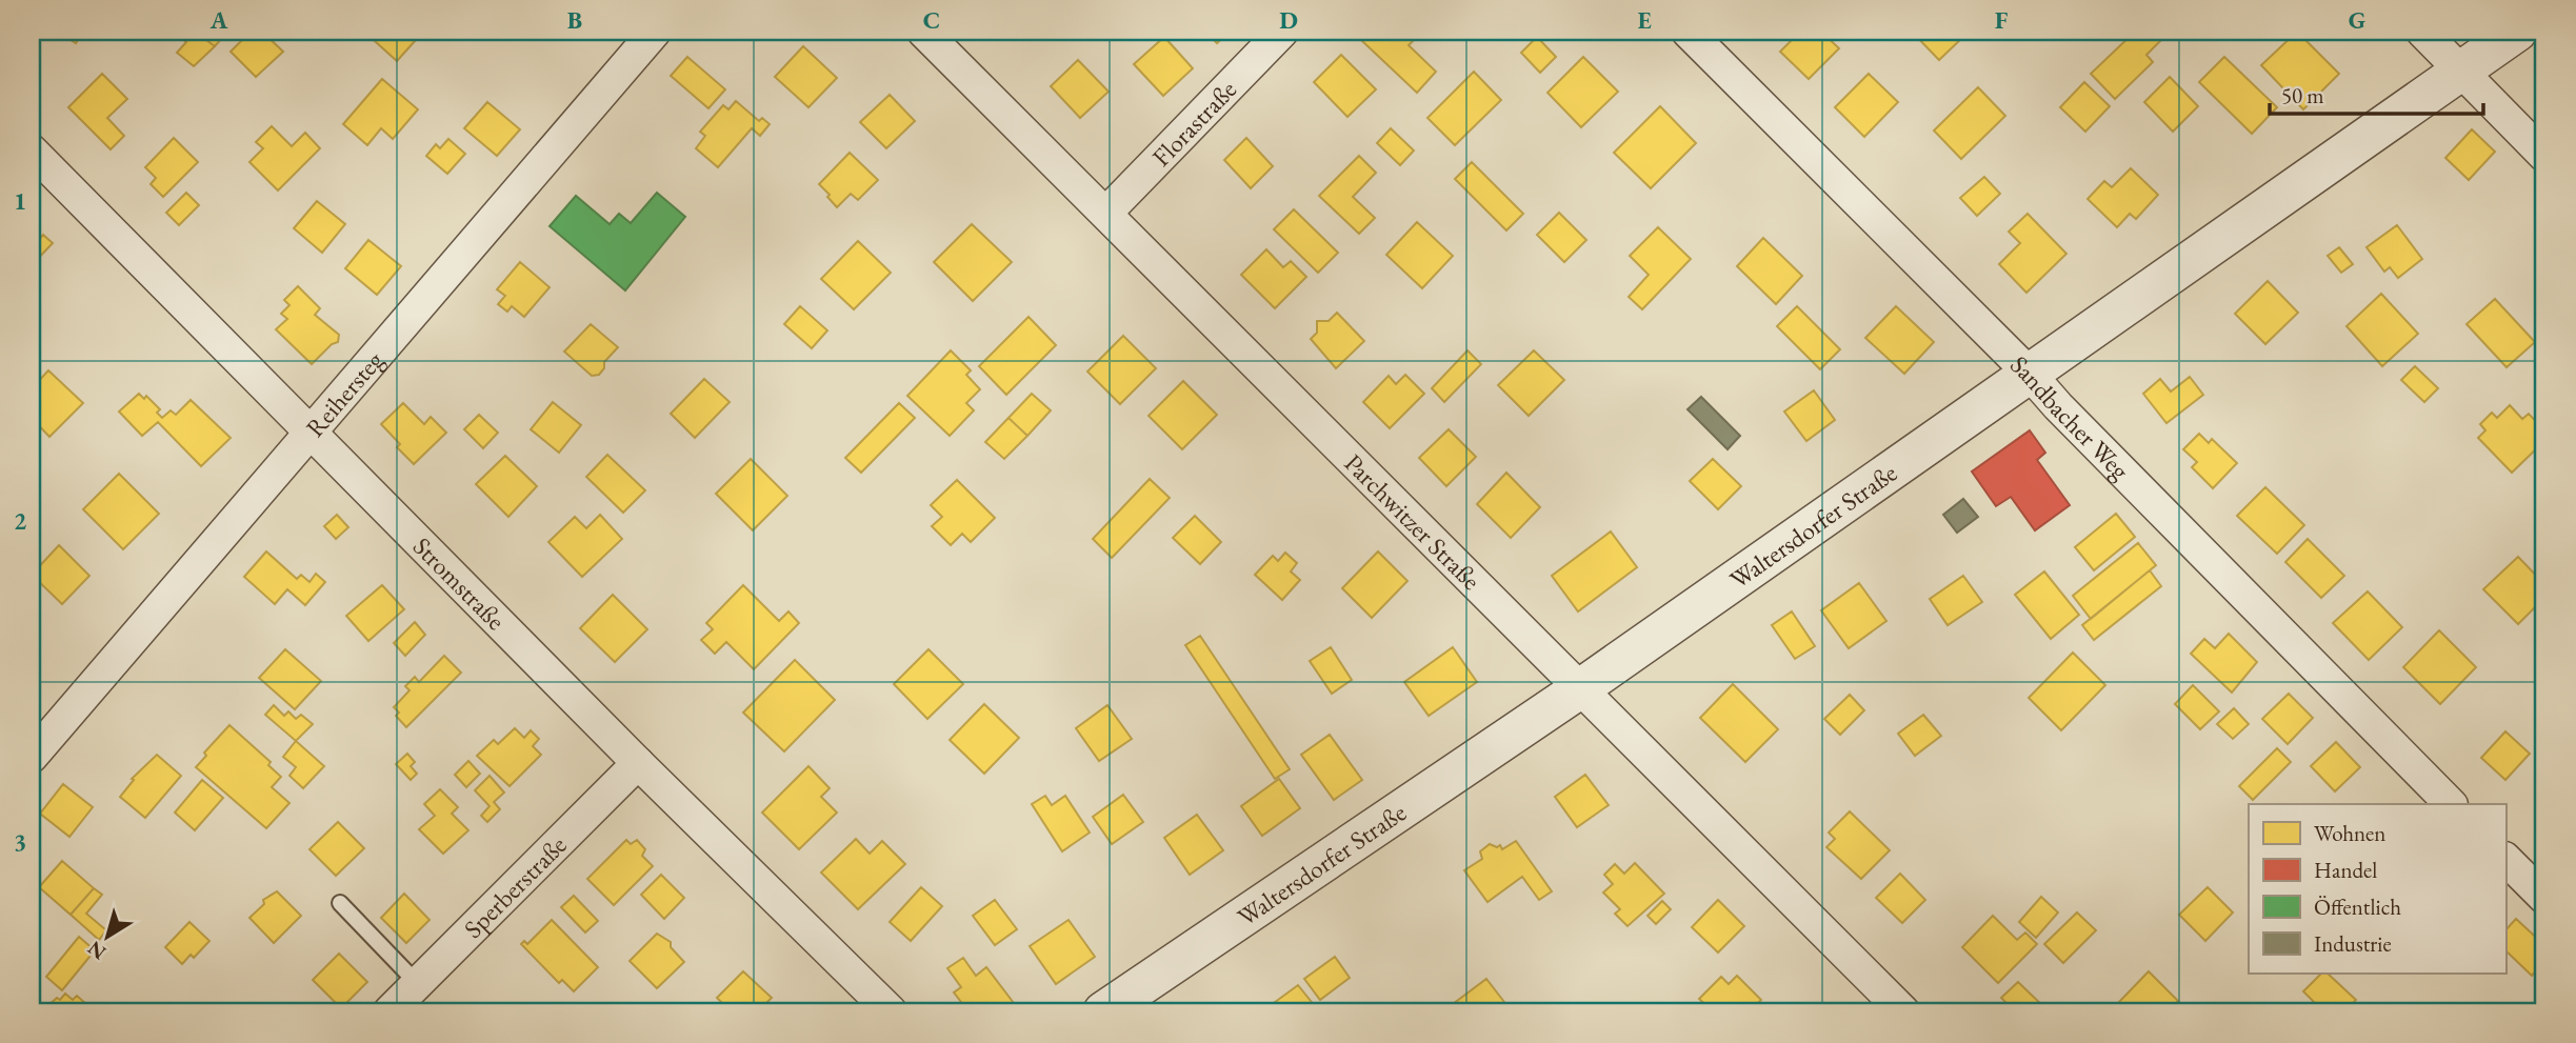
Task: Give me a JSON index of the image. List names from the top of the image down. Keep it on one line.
{"streets":{"street":["Florastraße","Reihersteg","Sandbacher Weg","Parchwitzer Straße","Waltersdorfer Straße","Stromstraße","Sperberstraße"]},"crossings":[["Florastraße","Parchwitzer Straße"],["Reihersteg","Stromstraße"],["Sandbacher Weg","Waltersdorfer Straße"],["Parchwitzer Straße","Waltersdorfer Straße"],["Stromstraße","Sperberstraße"]],"legend":["Wohnen","Handel","Öffentlich","Industrie"],"scale_bar":"50 m","north":"bottom left","grid":{"columns":["A","B","C","D","E","F","G"],"rows":["1","2","3"]}}
